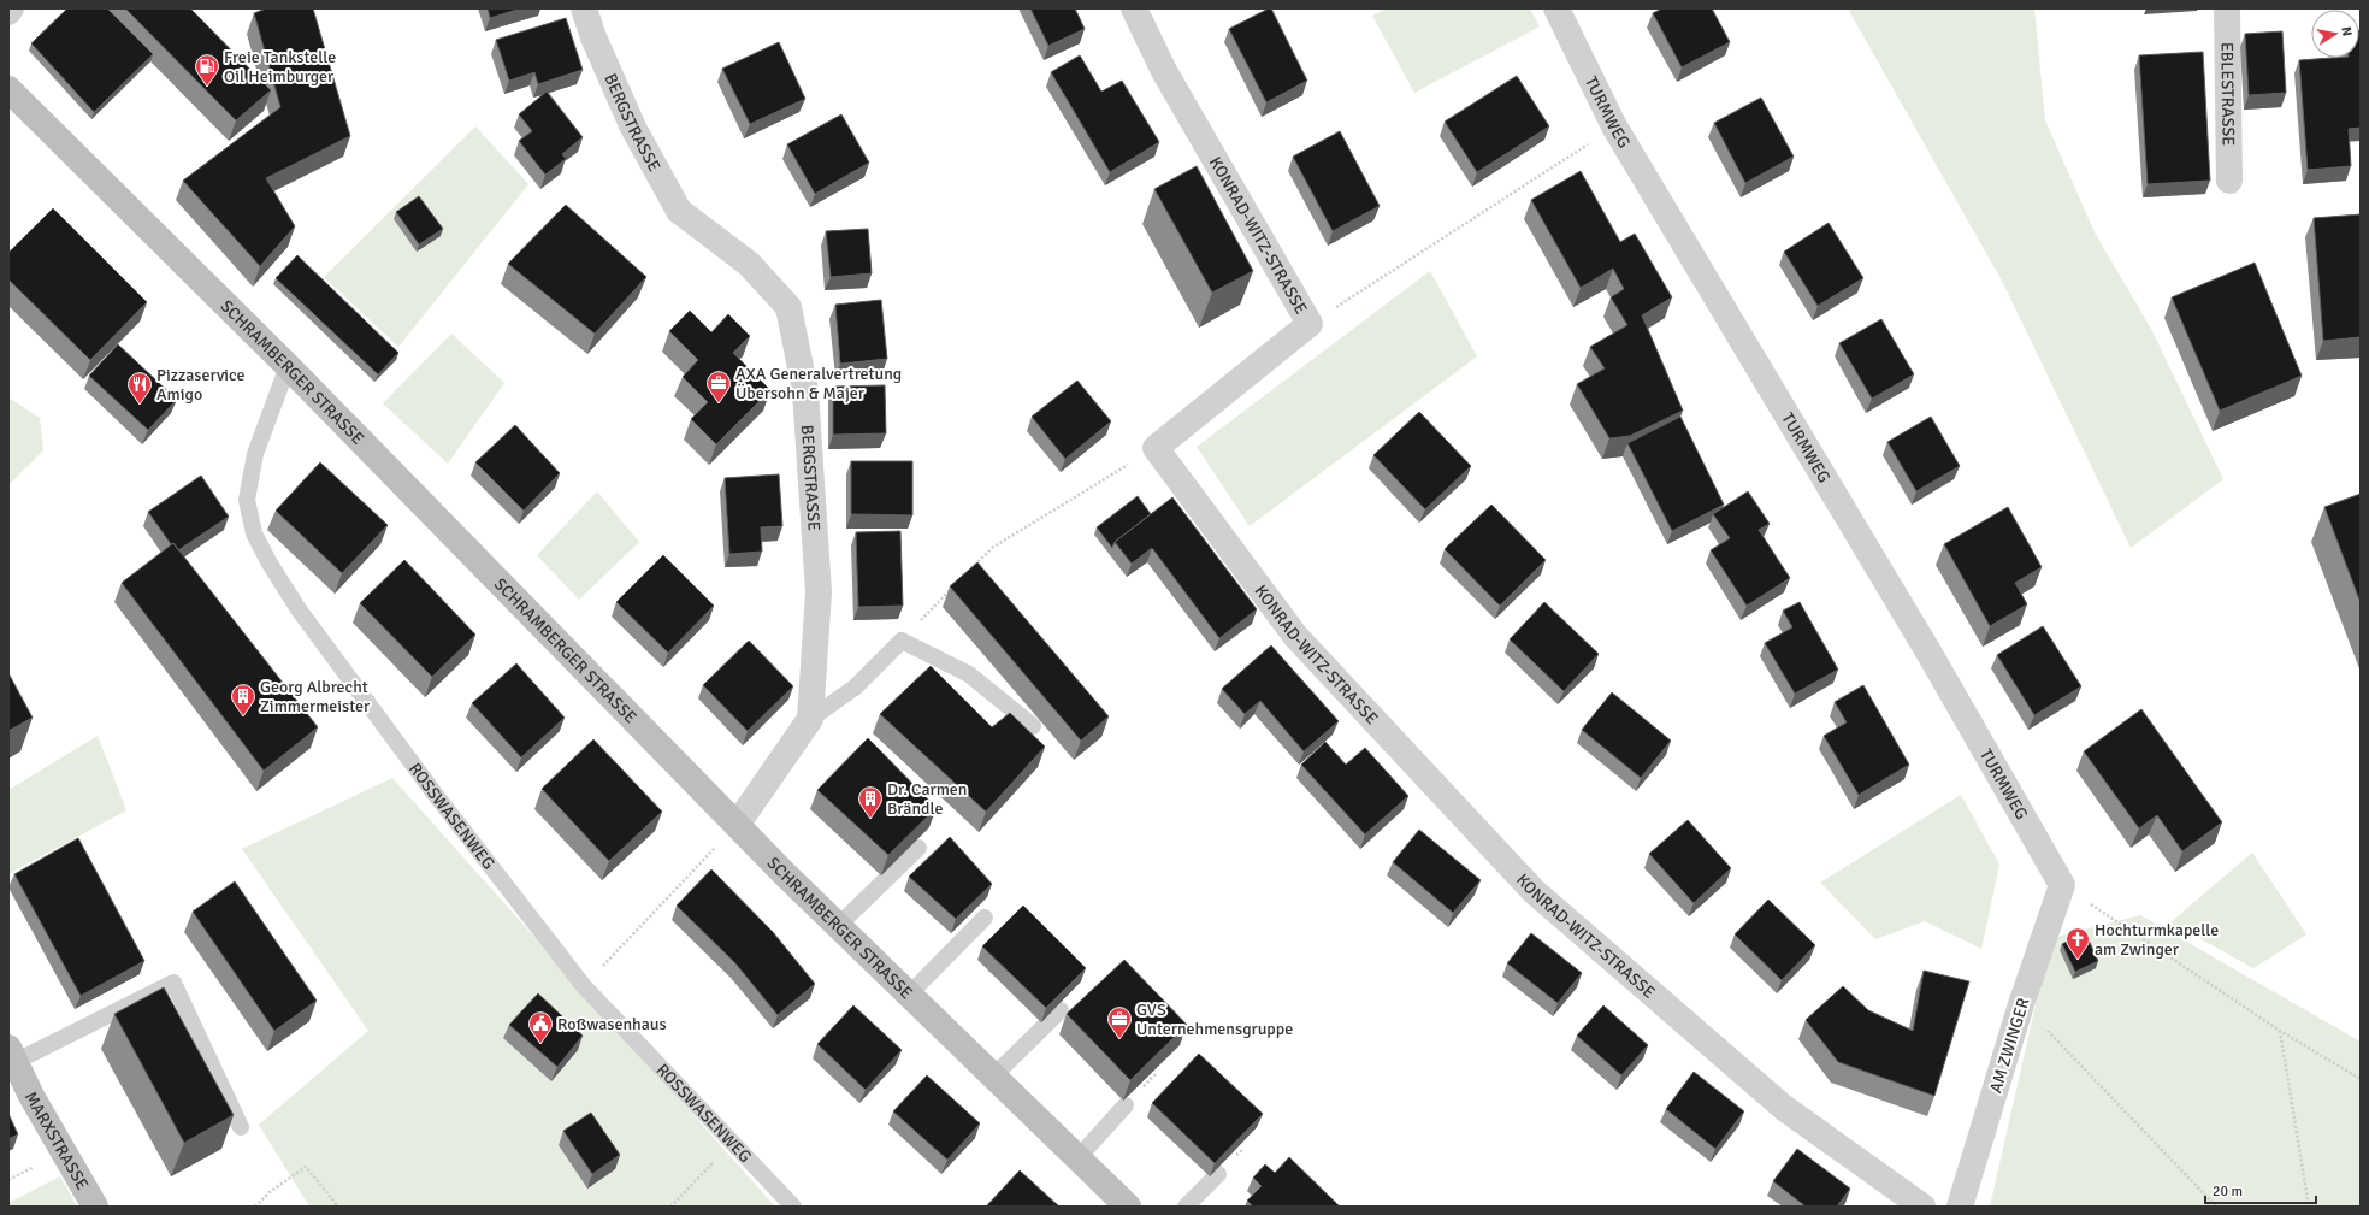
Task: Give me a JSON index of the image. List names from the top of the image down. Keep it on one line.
{"streets":{"street":["EBLESTRASSE","TURMWEG","BERGSTRASSE","KONRAD-WITZ-STRASSE","SCHRAMBERGER STRASSE","AM ZWINGER","MARXSTRASSE"],"lane":["ROSSWASENWEG"]},"crossings":[["TURMWEG","AM ZWINGER"],["SCHRAMBERGER STRASSE","ROSSWASENWEG"]],"places":{"fuel station":["Freie Tankstelle Oil Heimburger"],"office":["AXA Generalvertretung Übersohn & Majer","GVS Unternehmensgruppe"],"restaurant":["Pizzaservice Amigo"],"building":["Georg Albrecht Zimmermeister","Dr. Carmen Brändle"],"church":["Hochturmkapelle am Zwinger"],"public building":["Roßwasenhaus"]},"scale_bar":"20 m","north":"right"}
